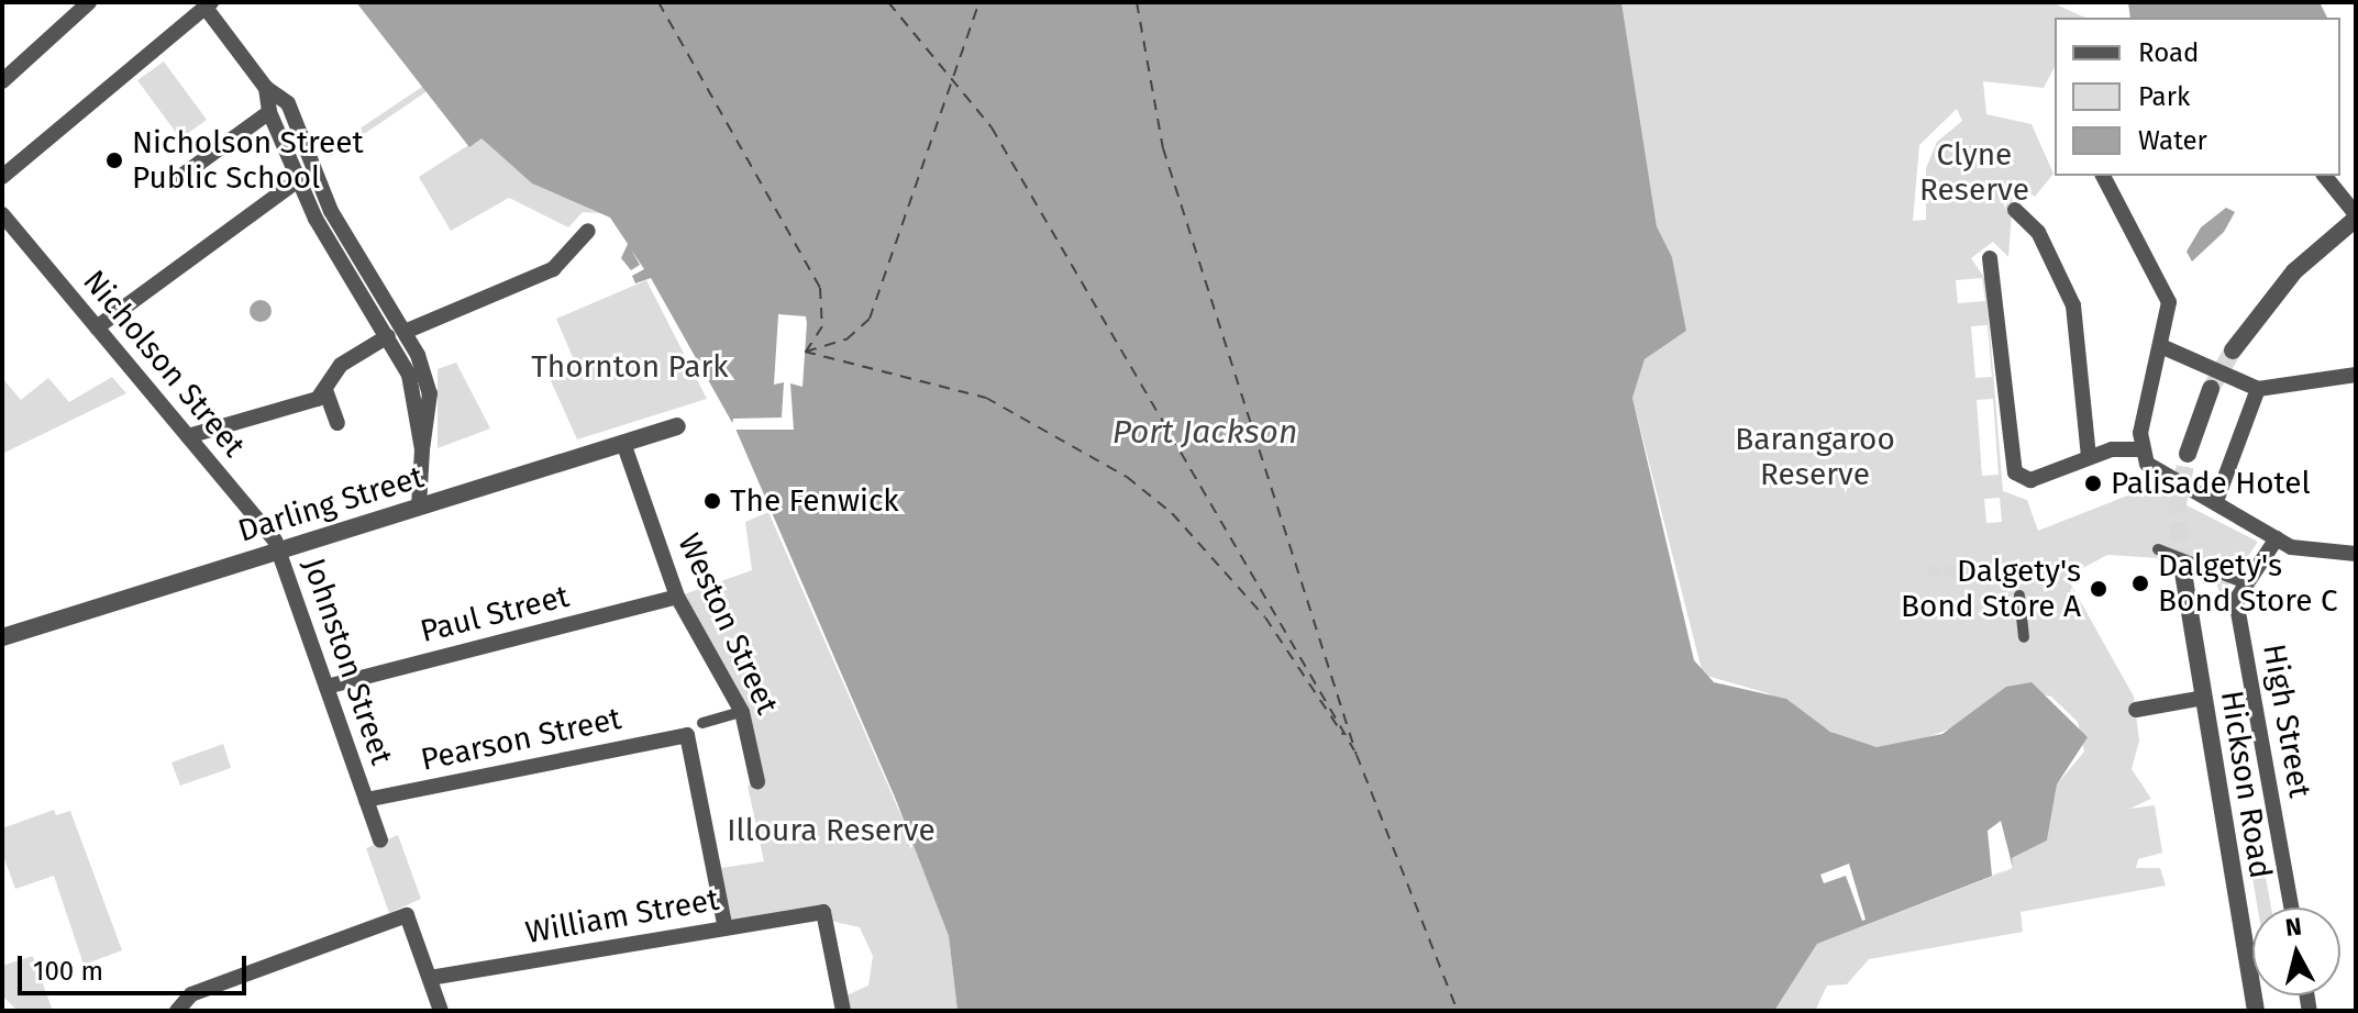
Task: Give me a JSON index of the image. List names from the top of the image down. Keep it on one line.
{"streets":{"street":["Nicholson Street","Darling Street","Paul Street","Weston Street","Johnston Street","High Street","Pearson Street","Hickson Road","William Street"]},"crossings":[["Nicholson Street","Darling Street"],["Nicholson Street","Johnston Street"],["Darling Street","Weston Street"],["Darling Street","Johnston Street"],["Paul Street","Weston Street"],["Paul Street","Johnston Street"],["Johnston Street","Pearson Street"],["Pearson Street","William Street"]],"water":["Port Jackson"],"parks":["Clyne Reserve","Thornton Park","Barangaroo Reserve","Illoura Reserve"],"places":["Nicholson Street Public School","Palisade Hotel","The Fenwick","Dalgety's Bond Store C","Dalgety's Bond Store A"],"legend":["Road","Park","Water"],"scale_bar":"100 m","north":"top"}
